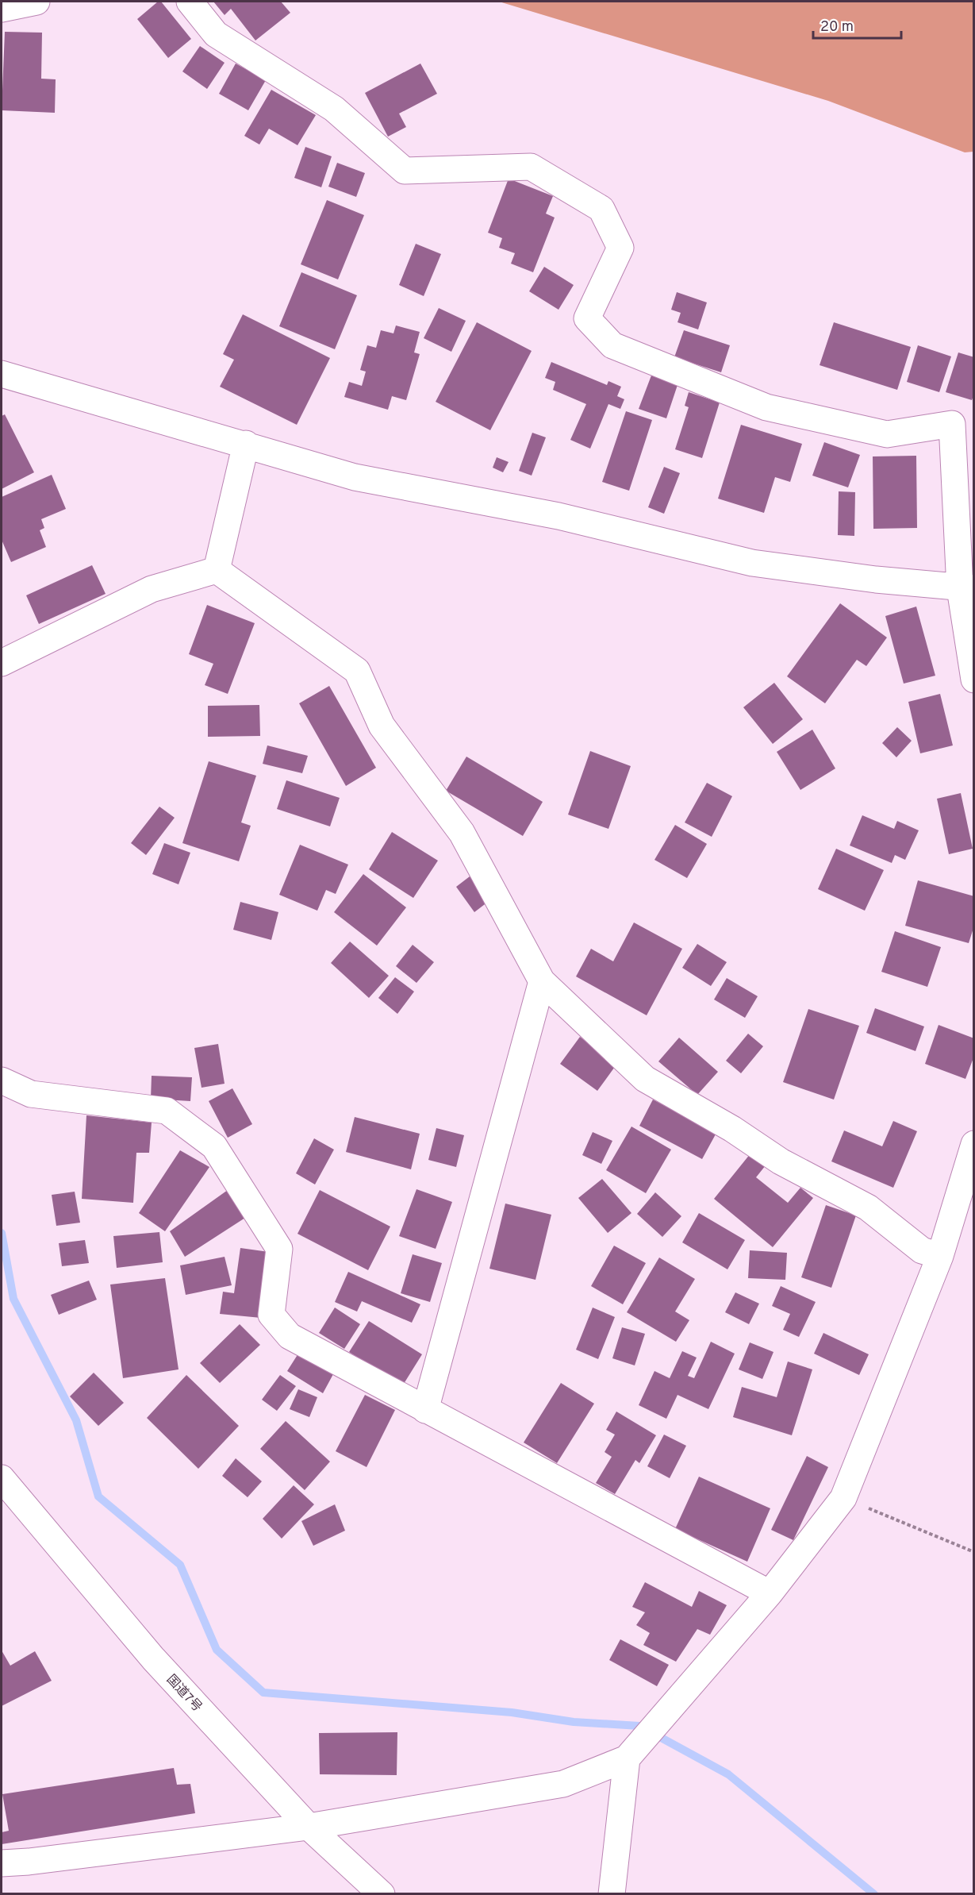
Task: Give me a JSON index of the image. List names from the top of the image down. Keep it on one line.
{"streets":{"main road":["国道7号"]},"scale_bar":"20 m"}
